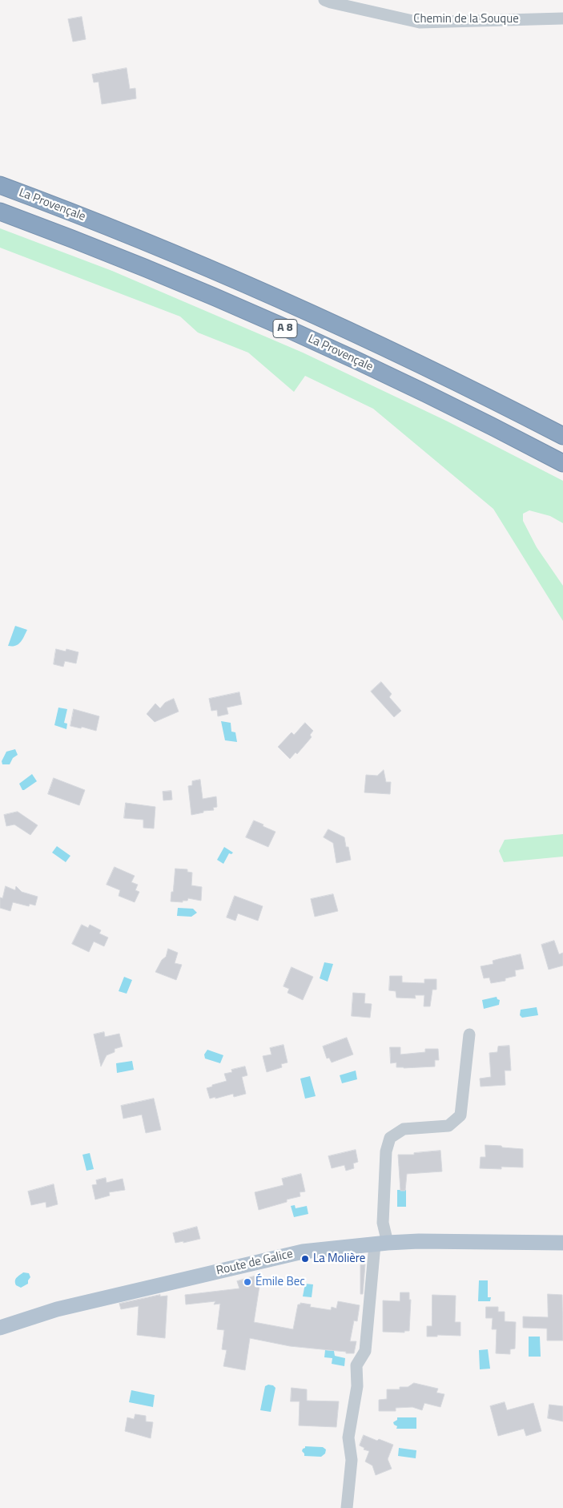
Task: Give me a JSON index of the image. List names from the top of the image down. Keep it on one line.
{"streets":{"highway":["La Provençale","A 8"],"main road":["Route de Galice"],"street":["Chemin de la Souque"]},"places":["La Molière","Émile Bec"]}
